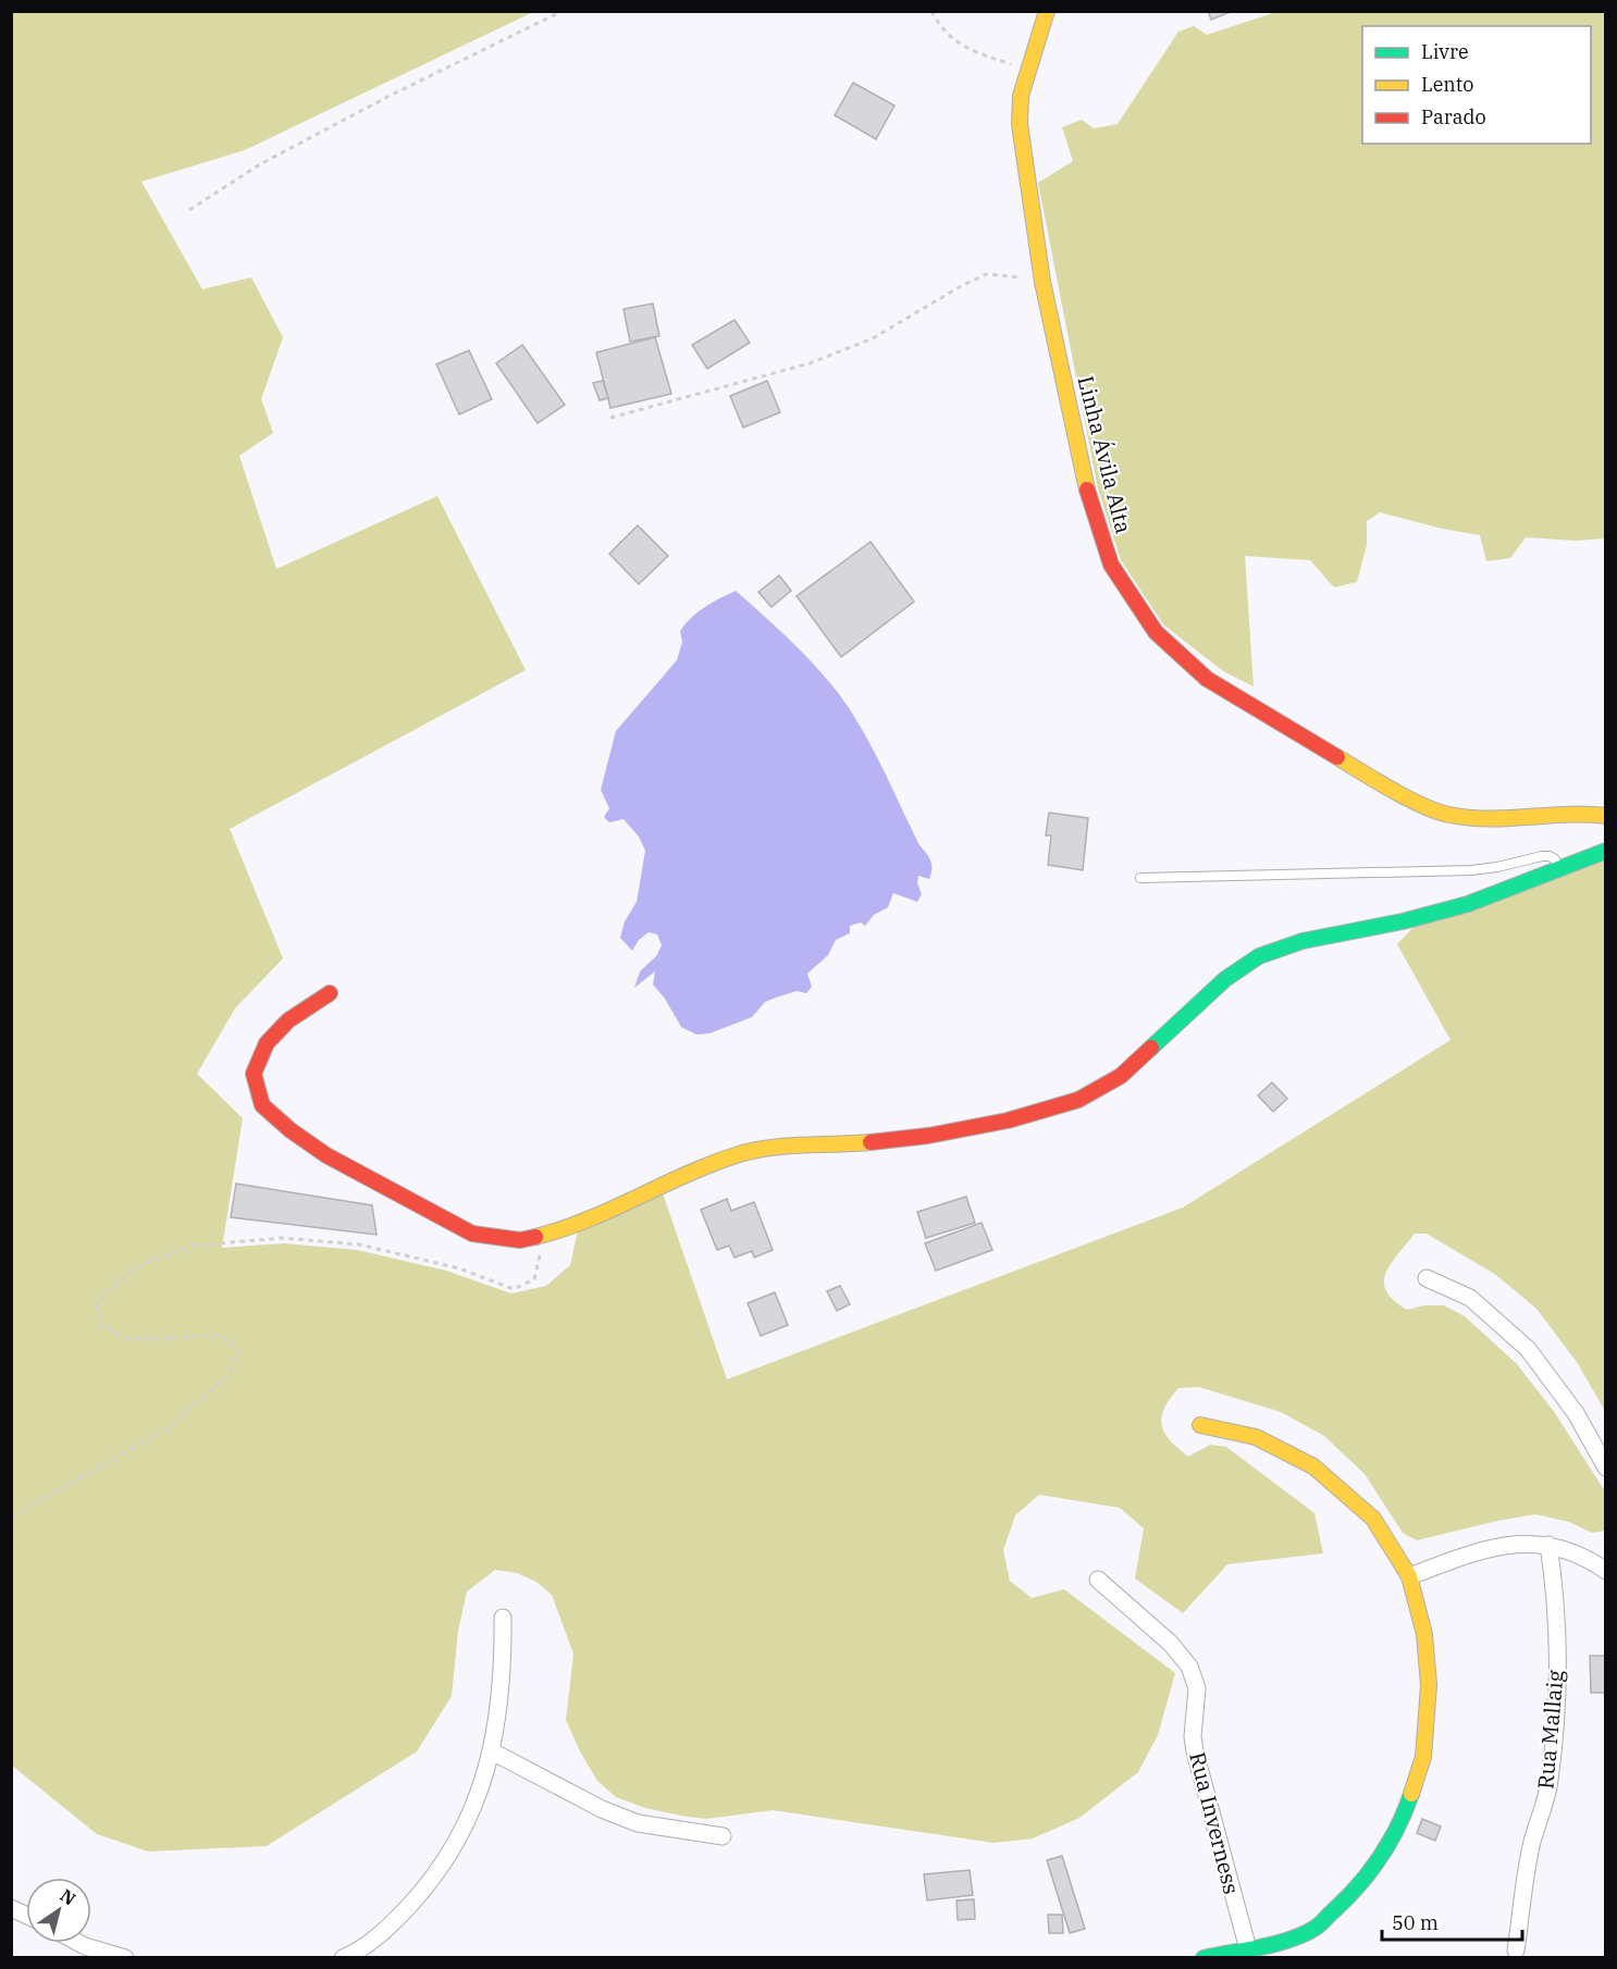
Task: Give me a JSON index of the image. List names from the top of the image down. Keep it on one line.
{"streets":{"street":["Linha Ávila Alta","Rua Mallaig","Rua Inverness"]},"legend":["Livre","Lento","Parado"],"scale_bar":"50 m","north":"top right"}
